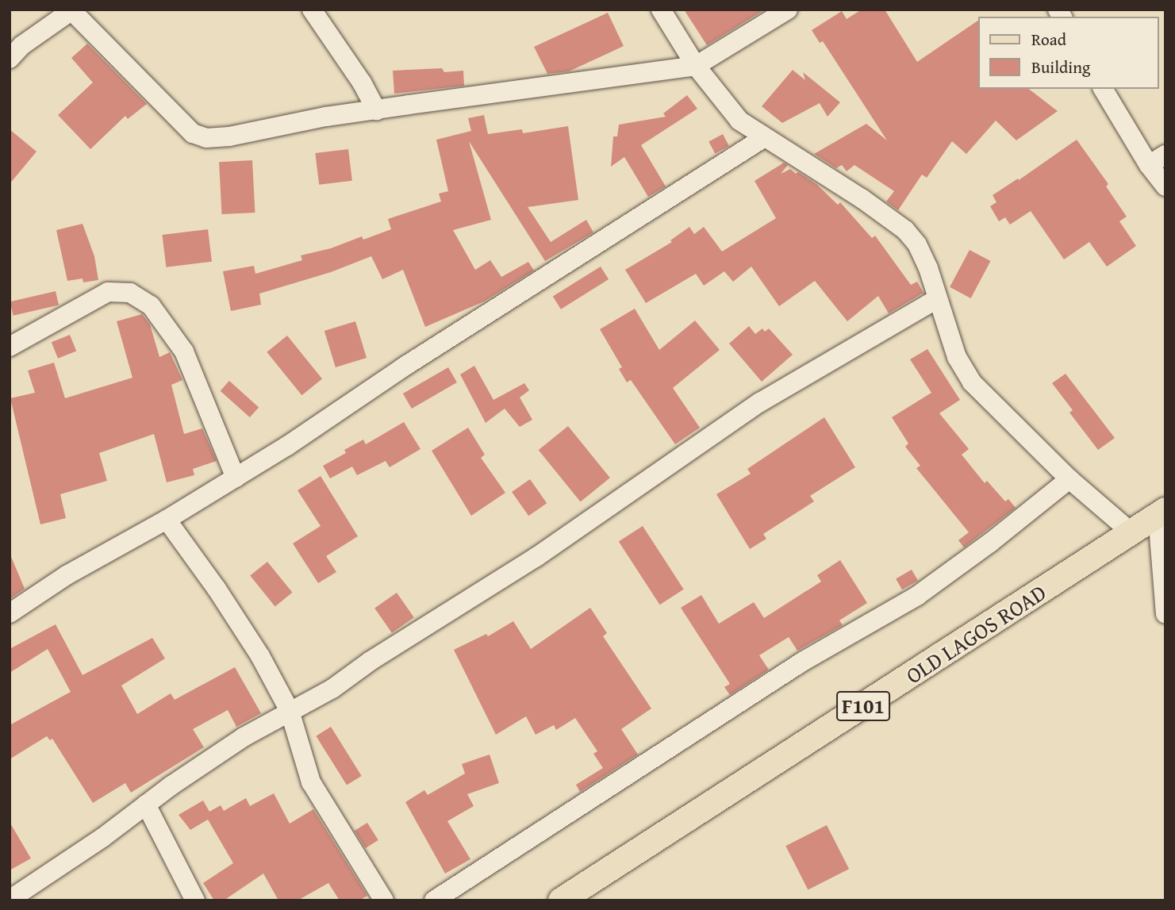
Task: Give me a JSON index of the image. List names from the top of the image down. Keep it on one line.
{"streets":{"main road":["OLD LAGOS ROAD","F101"]},"legend":["Road","Building"]}
